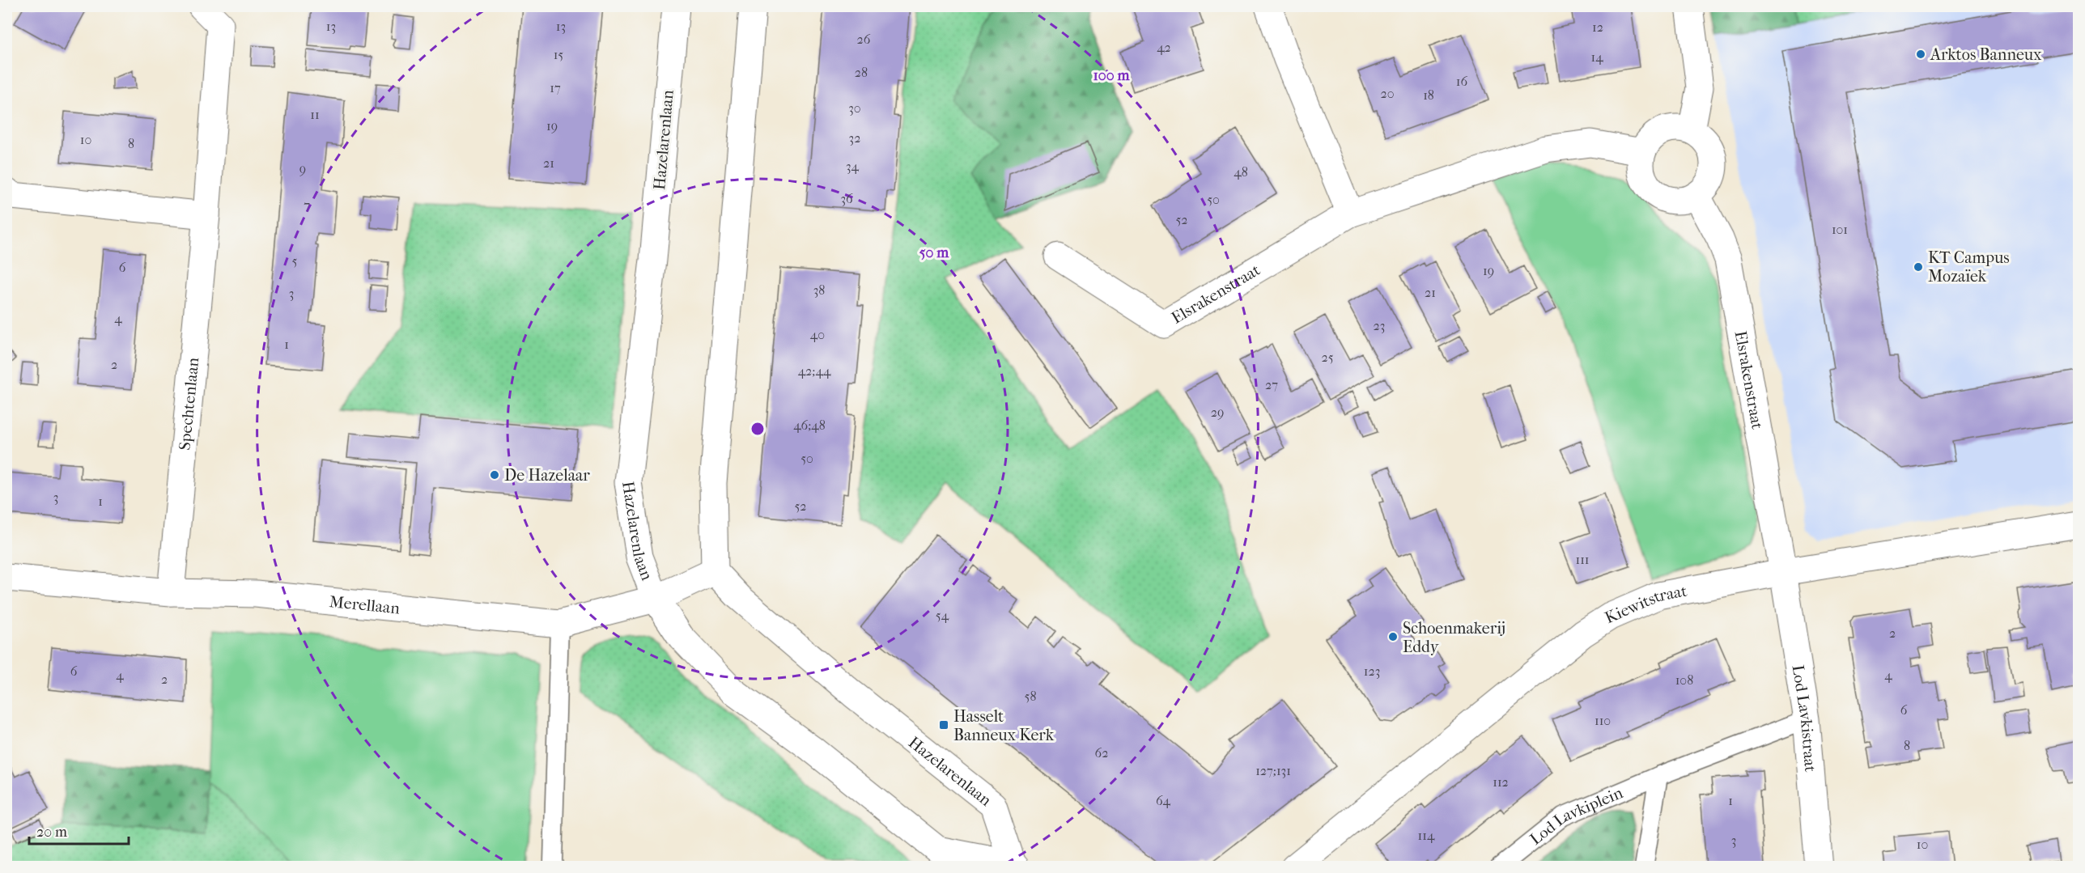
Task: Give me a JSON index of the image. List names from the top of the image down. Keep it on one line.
{"streets":{"street":["Hazelarenlaan","Elsrakenstraat","Spechtenlaan","Merellaan","Kiewitstraat","Lod Lavkistraat"],"lane":["Lod Lavkiplein"]},"crossings":[["Hazelarenlaan","Merellaan"],["Elsrakenstraat","Kiewitstraat"],["Elsrakenstraat","Lod Lavkistraat"],["Spechtenlaan","Merellaan"],["Kiewitstraat","Lod Lavkistraat"],["Lod Lavkistraat","Lod Lavkiplein"]],"places":{"other":["Arktos Banneux","KT Campus Mozaïek","De Hazelaar","Schoenmakerij Eddy"],"transit":["Hasselt Banneux Kerk"]},"house_numbers":["13","13","12","26","42","15","14","28","16","17","20","18","30","11","19","32","10","8","21","34","9","48","36","50","7","52","101","5","6","19","38","21","3","4","23","40","1","25","2","42;44","27","29","46;48","50","3","1","52","111","54","2","6","123","4","4","2","108","58","6","110","8","62","127;131","112","64","1","114","3","10"],"scale_bar":"20 m","rings":["100 m","50 m"]}
